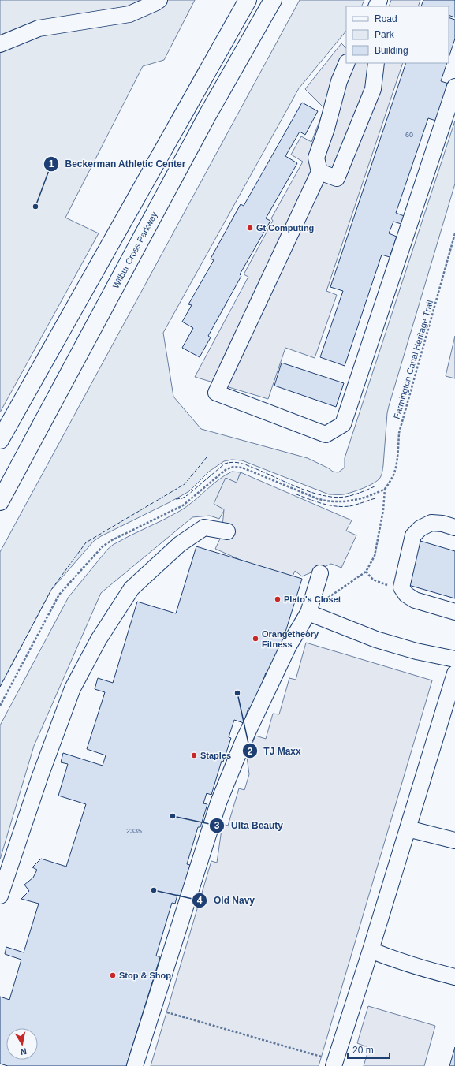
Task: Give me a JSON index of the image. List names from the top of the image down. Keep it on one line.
{"streets":{"highway":["Wilbur Cross Parkway"],"path":["Farmington Canal Heritage Trail"]},"places":["Beckerman Athletic Center","Gt Computing","Plato's Closet","Orangetheory Fitness","TJ Maxx","Staples","Ulta Beauty","Old Navy","Stop & Shop"],"house_numbers":["60","2335"],"legend":["Road","Park","Building"],"scale_bar":"20 m","north":"bottom"}
